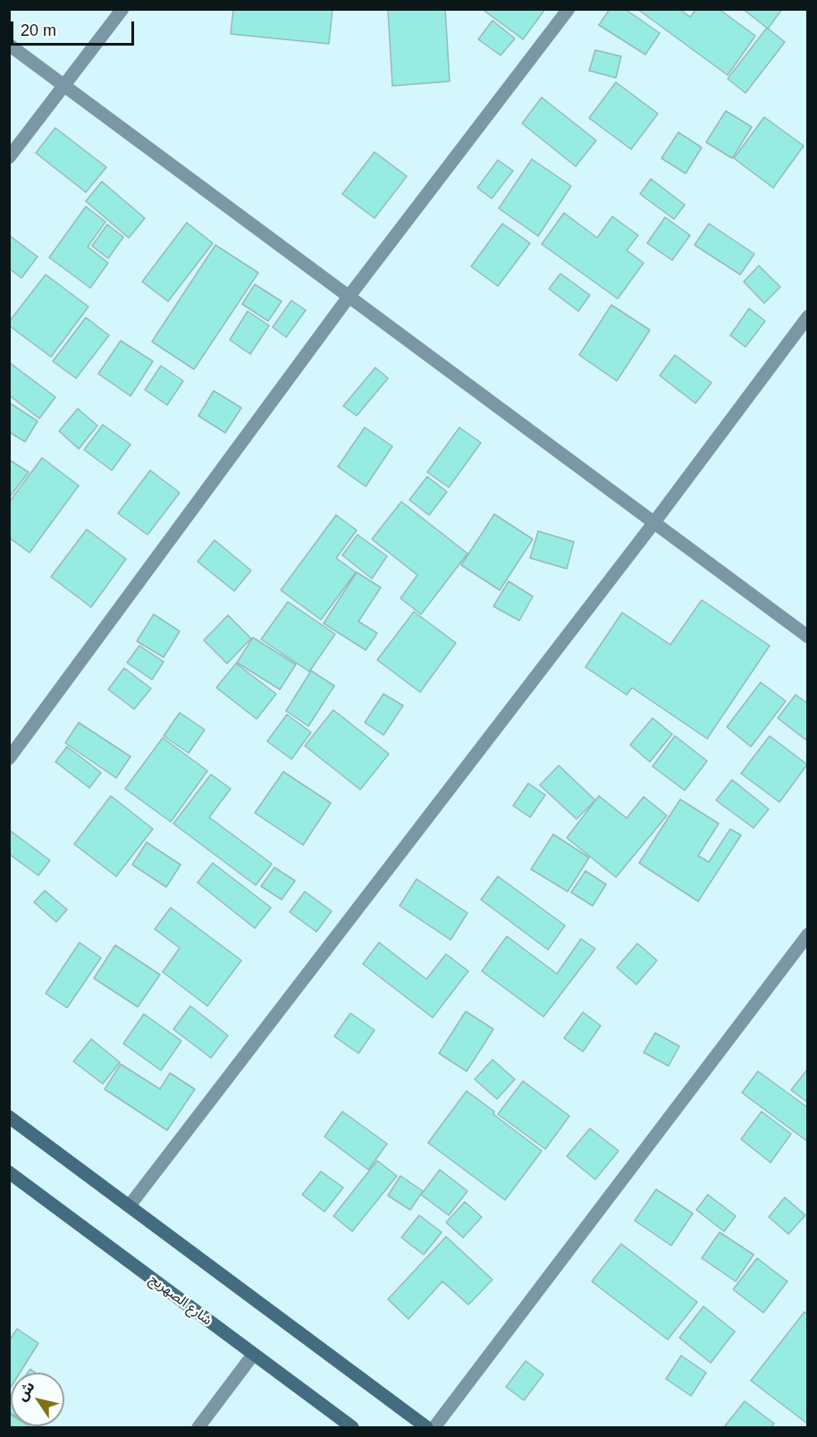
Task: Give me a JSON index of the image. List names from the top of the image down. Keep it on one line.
{"streets":{"main road":["شارع الصهريج"]},"scale_bar":"20 m","north":"top left"}
